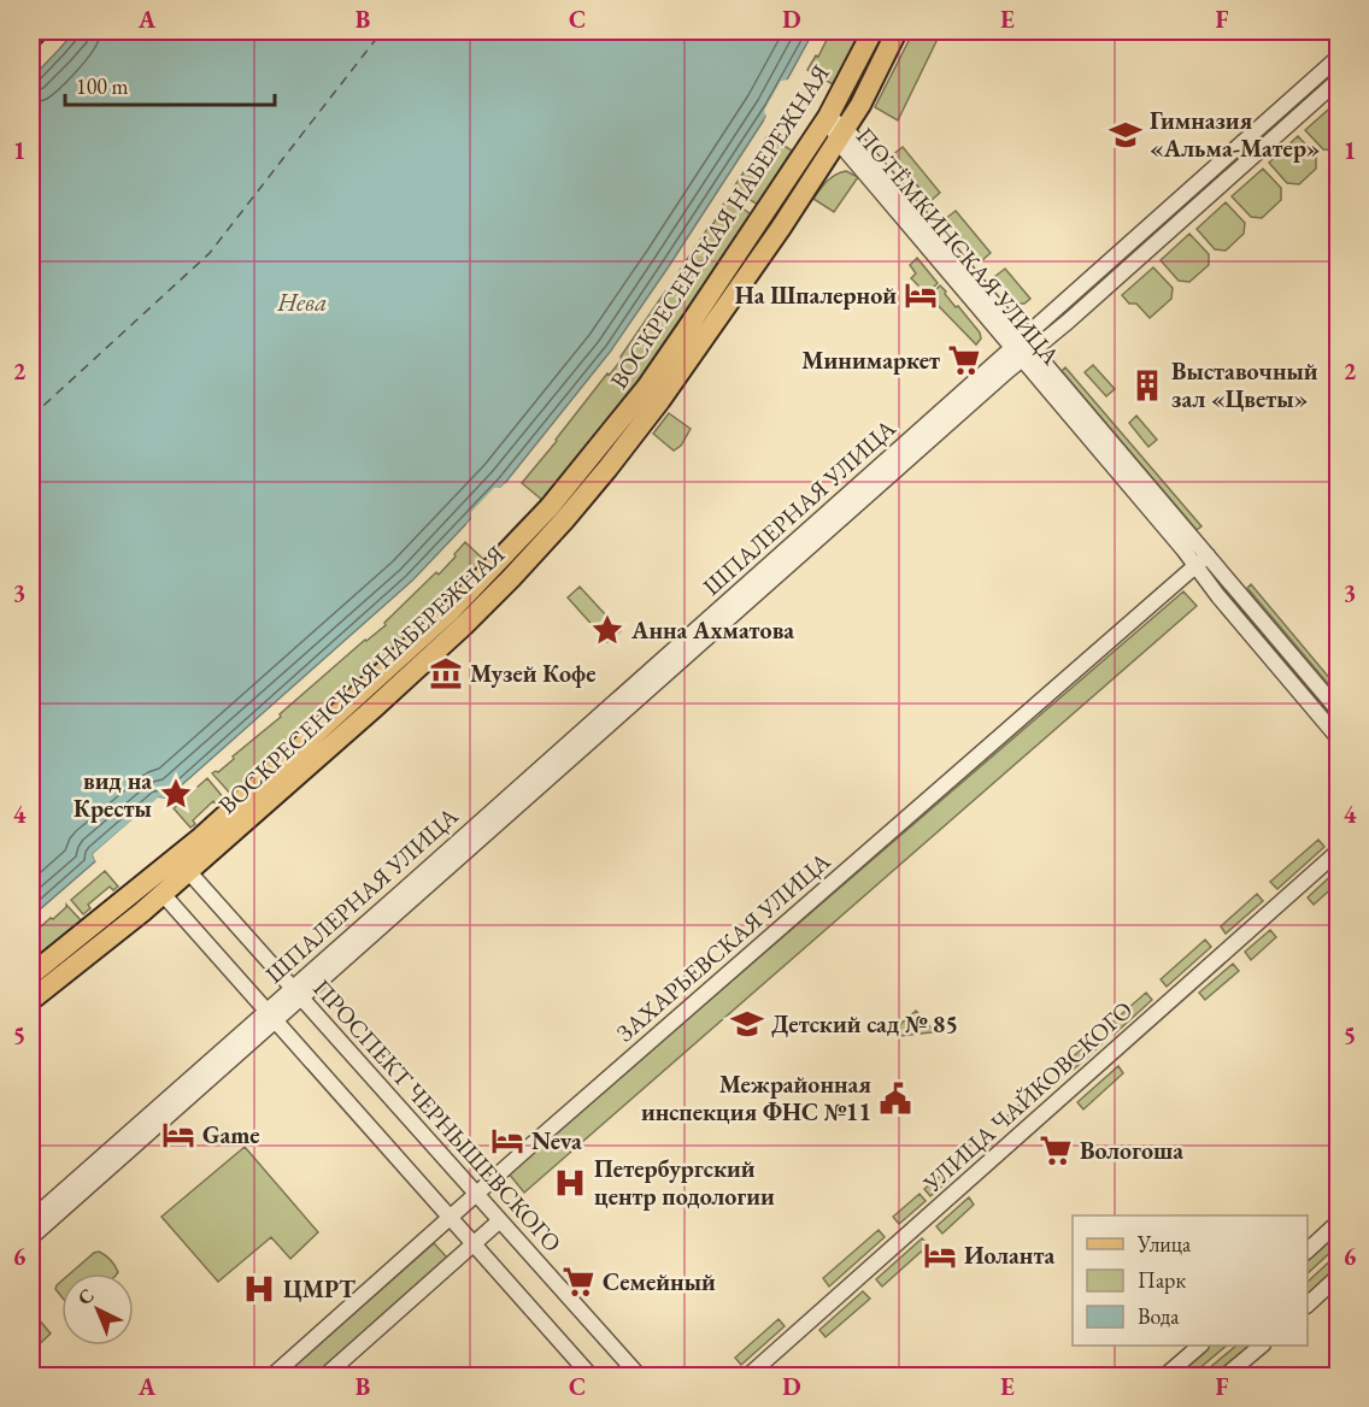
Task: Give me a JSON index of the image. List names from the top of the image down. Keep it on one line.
{"streets":{"main road":["ВОСКРЕСЕНСКАЯ НАБЕРЕЖНАЯ"],"street":["ПОТЁМКИНСКАЯ УЛИЦА","ШПАЛЕРНАЯ УЛИЦА","ЗАХАРЬЕВСКАЯ УЛИЦА","УЛИЦА ЧАЙКОВСКОГО","ПРОСПЕКТ ЧЕРНЫШЕВСКОГО"]},"crossings":[["ВОСКРЕСЕНСКАЯ НАБЕРЕЖНАЯ","ПОТЁМКИНСКАЯ УЛИЦА"],["ВОСКРЕСЕНСКАЯ НАБЕРЕЖНАЯ","ПРОСПЕКТ ЧЕРНЫШЕВСКОГО"],["ПОТЁМКИНСКАЯ УЛИЦА","ШПАЛЕРНАЯ УЛИЦА"],["ПОТЁМКИНСКАЯ УЛИЦА","ЗАХАРЬЕВСКАЯ УЛИЦА"],["ШПАЛЕРНАЯ УЛИЦА","ПРОСПЕКТ ЧЕРНЫШЕВСКОГО"],["ЗАХАРЬЕВСКАЯ УЛИЦА","ПРОСПЕКТ ЧЕРНЫШЕВСКОГО"]],"water":["Нева"],"places":{"school or university":["Гимназия «Альма-Матер»","Детский сад № 85"],"hotel":["На Шпалерной","Game","Neva","Иоланта"],"supermarket":["Минимаркет","Вологоша","Семейный"],"building":["Выставочный зал «Цветы»"],"place":["Анна Ахматова","вид на Кресты"],"museum":["Музей Кофе"],"public building":["Межрайонная инспекция ФНС №11"],"hospital":["Петербургский центр подологии","ЦМРТ"]},"legend":["Улица","Парк","Вода"],"scale_bar":"100 m","north":"top left","grid":{"columns":["A","B","C","D","E","F"],"rows":["1","2","3","4","5","6"]}}
